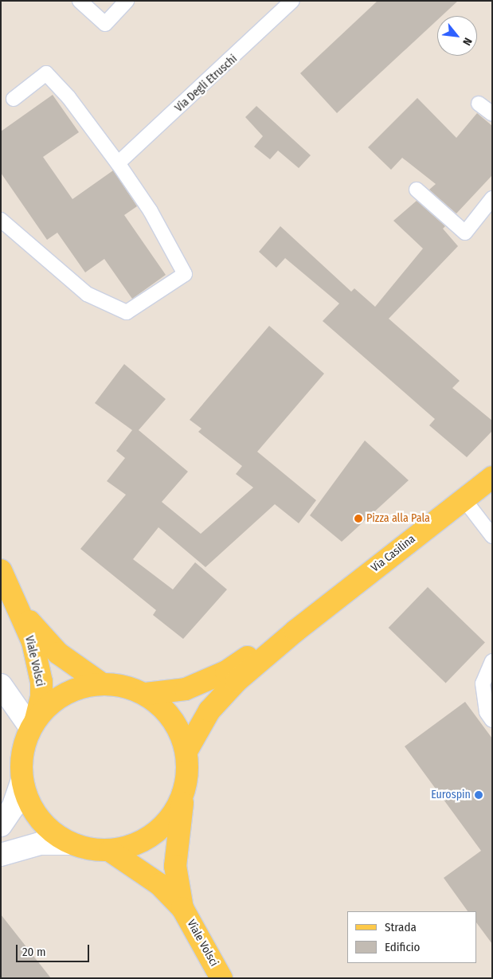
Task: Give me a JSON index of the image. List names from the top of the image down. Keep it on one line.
{"streets":{"main road":["Via Casilina","Viale Volsci"],"lane":["Via Degli Etruschi"]},"places":["Pizza alla Pala","Eurospin"],"legend":["Strada","Edificio"],"scale_bar":"20 m","north":"bottom right"}
